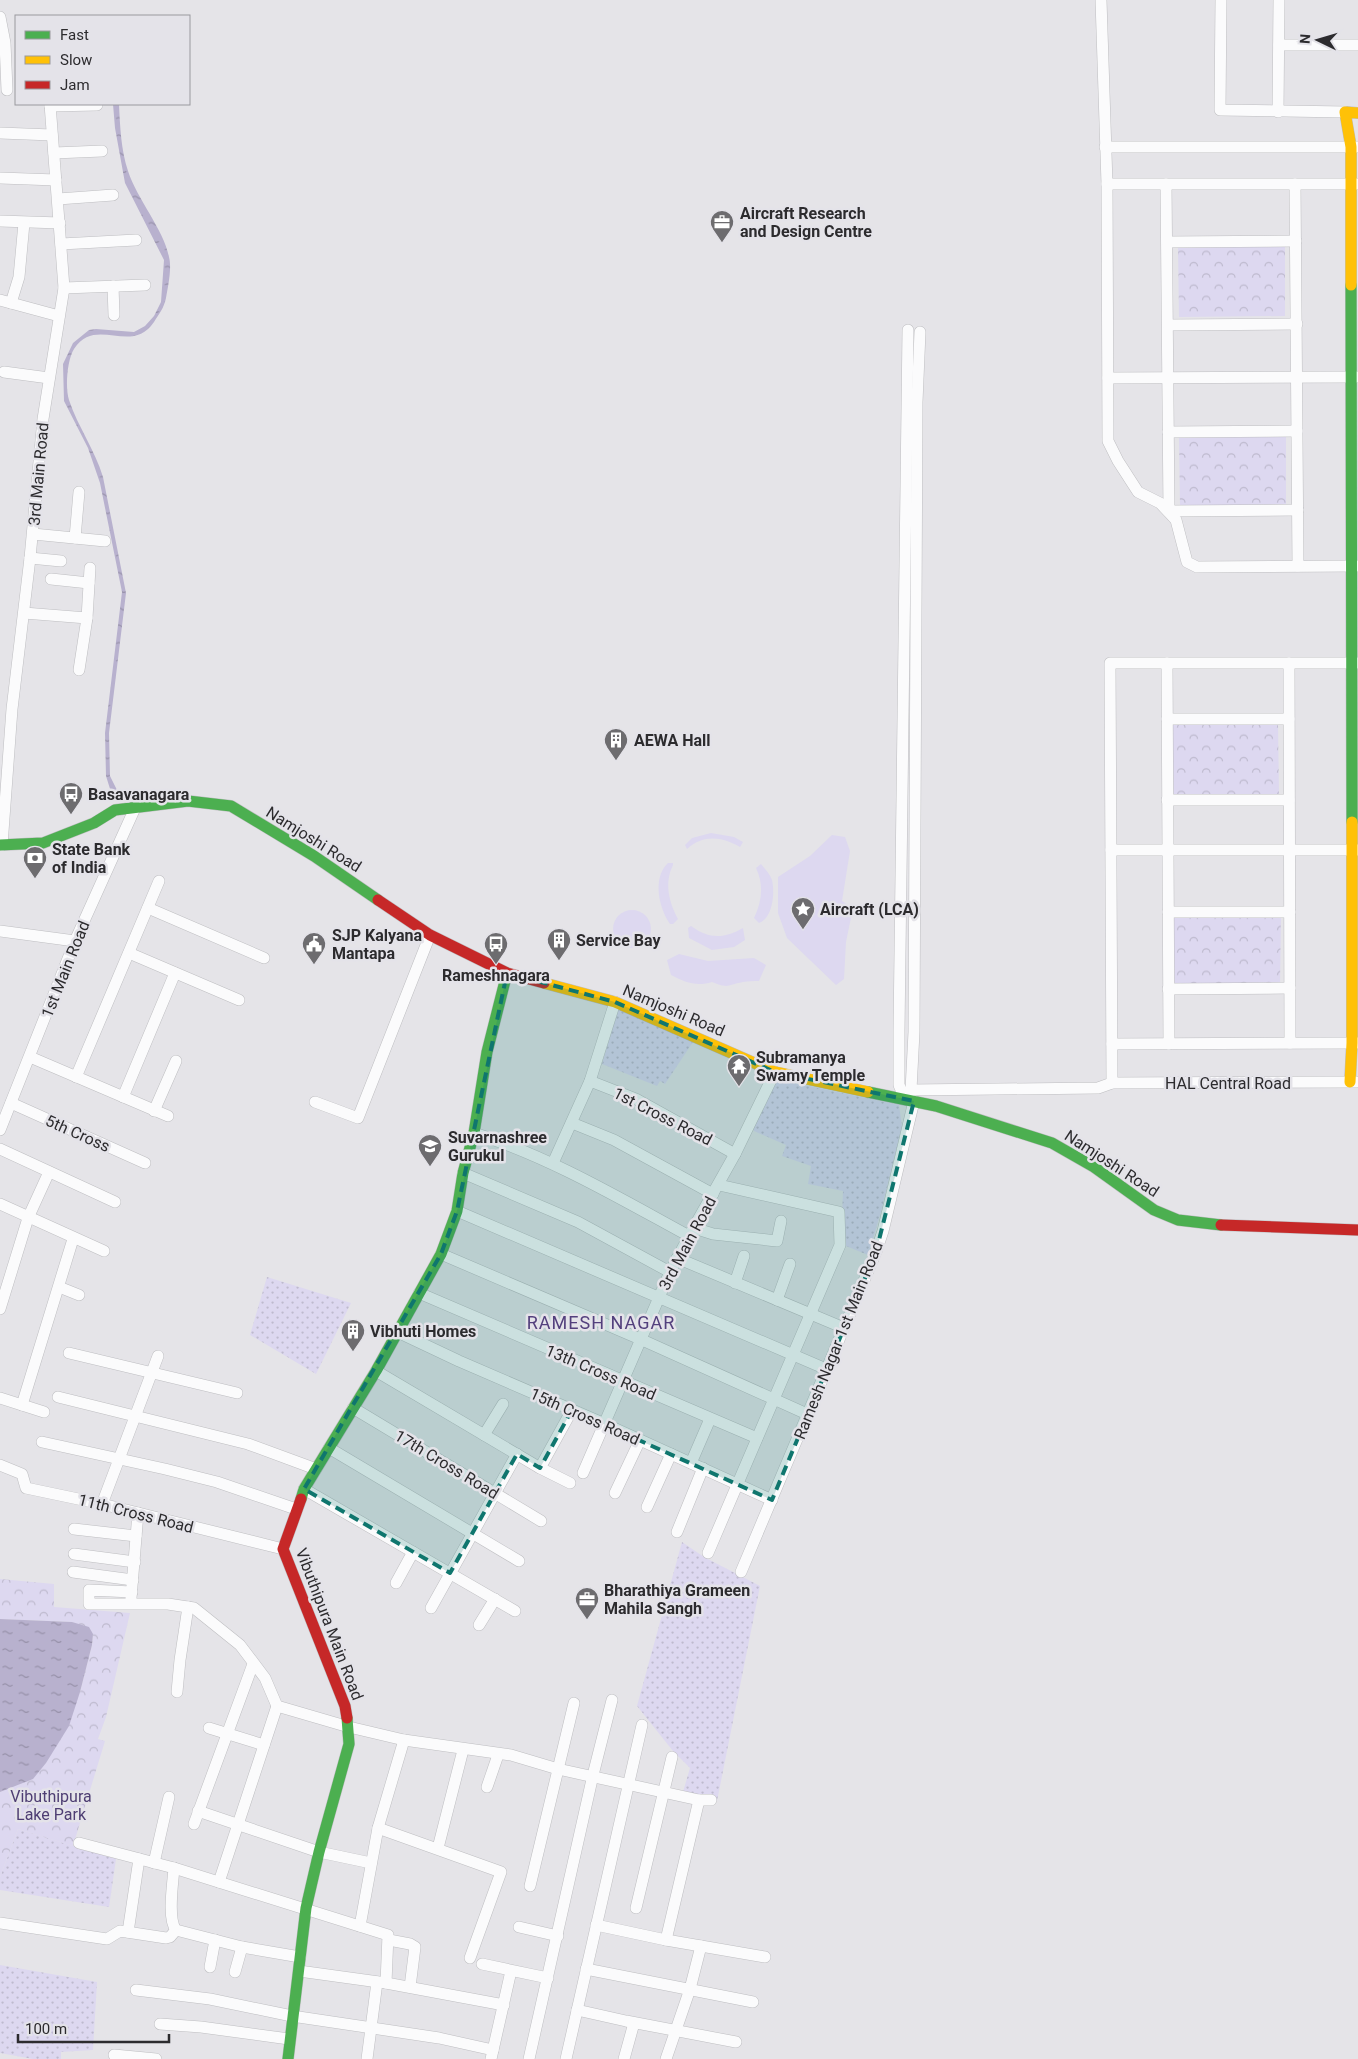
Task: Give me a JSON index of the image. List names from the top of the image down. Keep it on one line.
{"streets":{"street":["3rd Main Road","Namjoshi Road","1st Main Road","HAL Central Road","1st Cross Road","5th Cross","Ramesh Nagar 1st Main Road","13th Cross Road","15th Cross Road","17th Cross Road","11th Cross Road","Vibuthipura Main Road"]},"crossings":[["3rd Main Road","Namjoshi Road"],["3rd Main Road","1st Cross Road"],["3rd Main Road","13th Cross Road"],["3rd Main Road","15th Cross Road"],["Namjoshi Road","1st Main Road"],["Namjoshi Road","HAL Central Road"],["Namjoshi Road","Ramesh Nagar 1st Main Road"],["Namjoshi Road","Vibuthipura Main Road"],["1st Main Road","5th Cross"],["HAL Central Road","Ramesh Nagar 1st Main Road"],["Ramesh Nagar 1st Main Road","15th Cross Road"],["13th Cross Road","Vibuthipura Main Road"],["15th Cross Road","Vibuthipura Main Road"],["17th Cross Road","Vibuthipura Main Road"],["11th Cross Road","Vibuthipura Main Road"]],"districts":["RAMESH NAGAR"],"parks":["Vibuthipura Lake Park"],"places":{"office":["Aircraft Research and Design Centre","Bharathiya Grameen Mahila Sangh"],"building":["AEWA Hall","Service Bay","Vibhuti Homes"],"bus stop":["Basavanagara","Rameshnagara"],"bank":["State Bank of India"],"place":["Aircraft (LCA)"],"public building":["SJP Kalyana Mantapa"],"temple":["Subramanya Swamy Temple"],"school or university":["Suvarnashree Gurukul"]},"legend":["Fast","Slow","Jam"],"scale_bar":"100 m","north":"left"}
